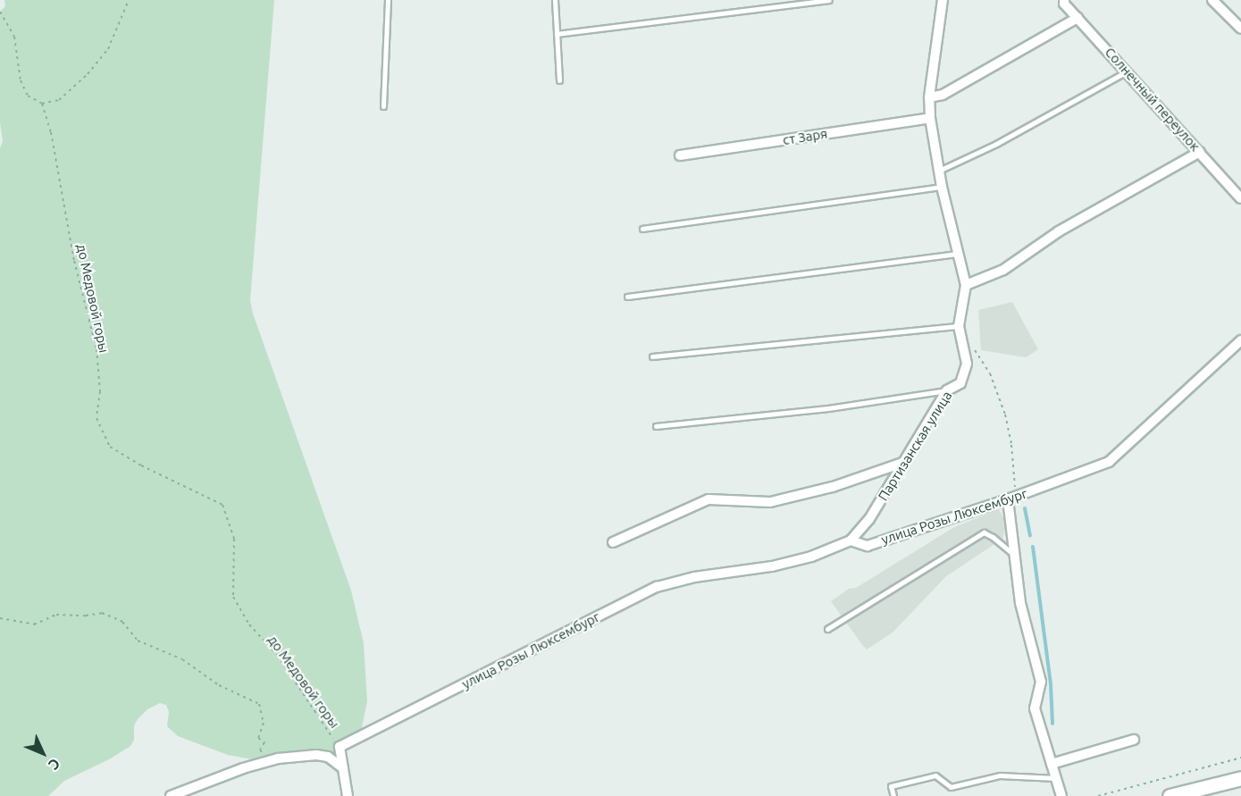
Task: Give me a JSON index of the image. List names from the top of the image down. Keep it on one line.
{"streets":{"street":["Солнечный переулок","ст Заря","Партизанская улица","улица Розы Люксембург"],"path":["до Медовой горы"]},"crossings":[["ст Заря","Партизанская улица"],["до Медовой горы","улица Розы Люксембург"],["Партизанская улица","улица Розы Люксембург"]],"north":"bottom right"}
